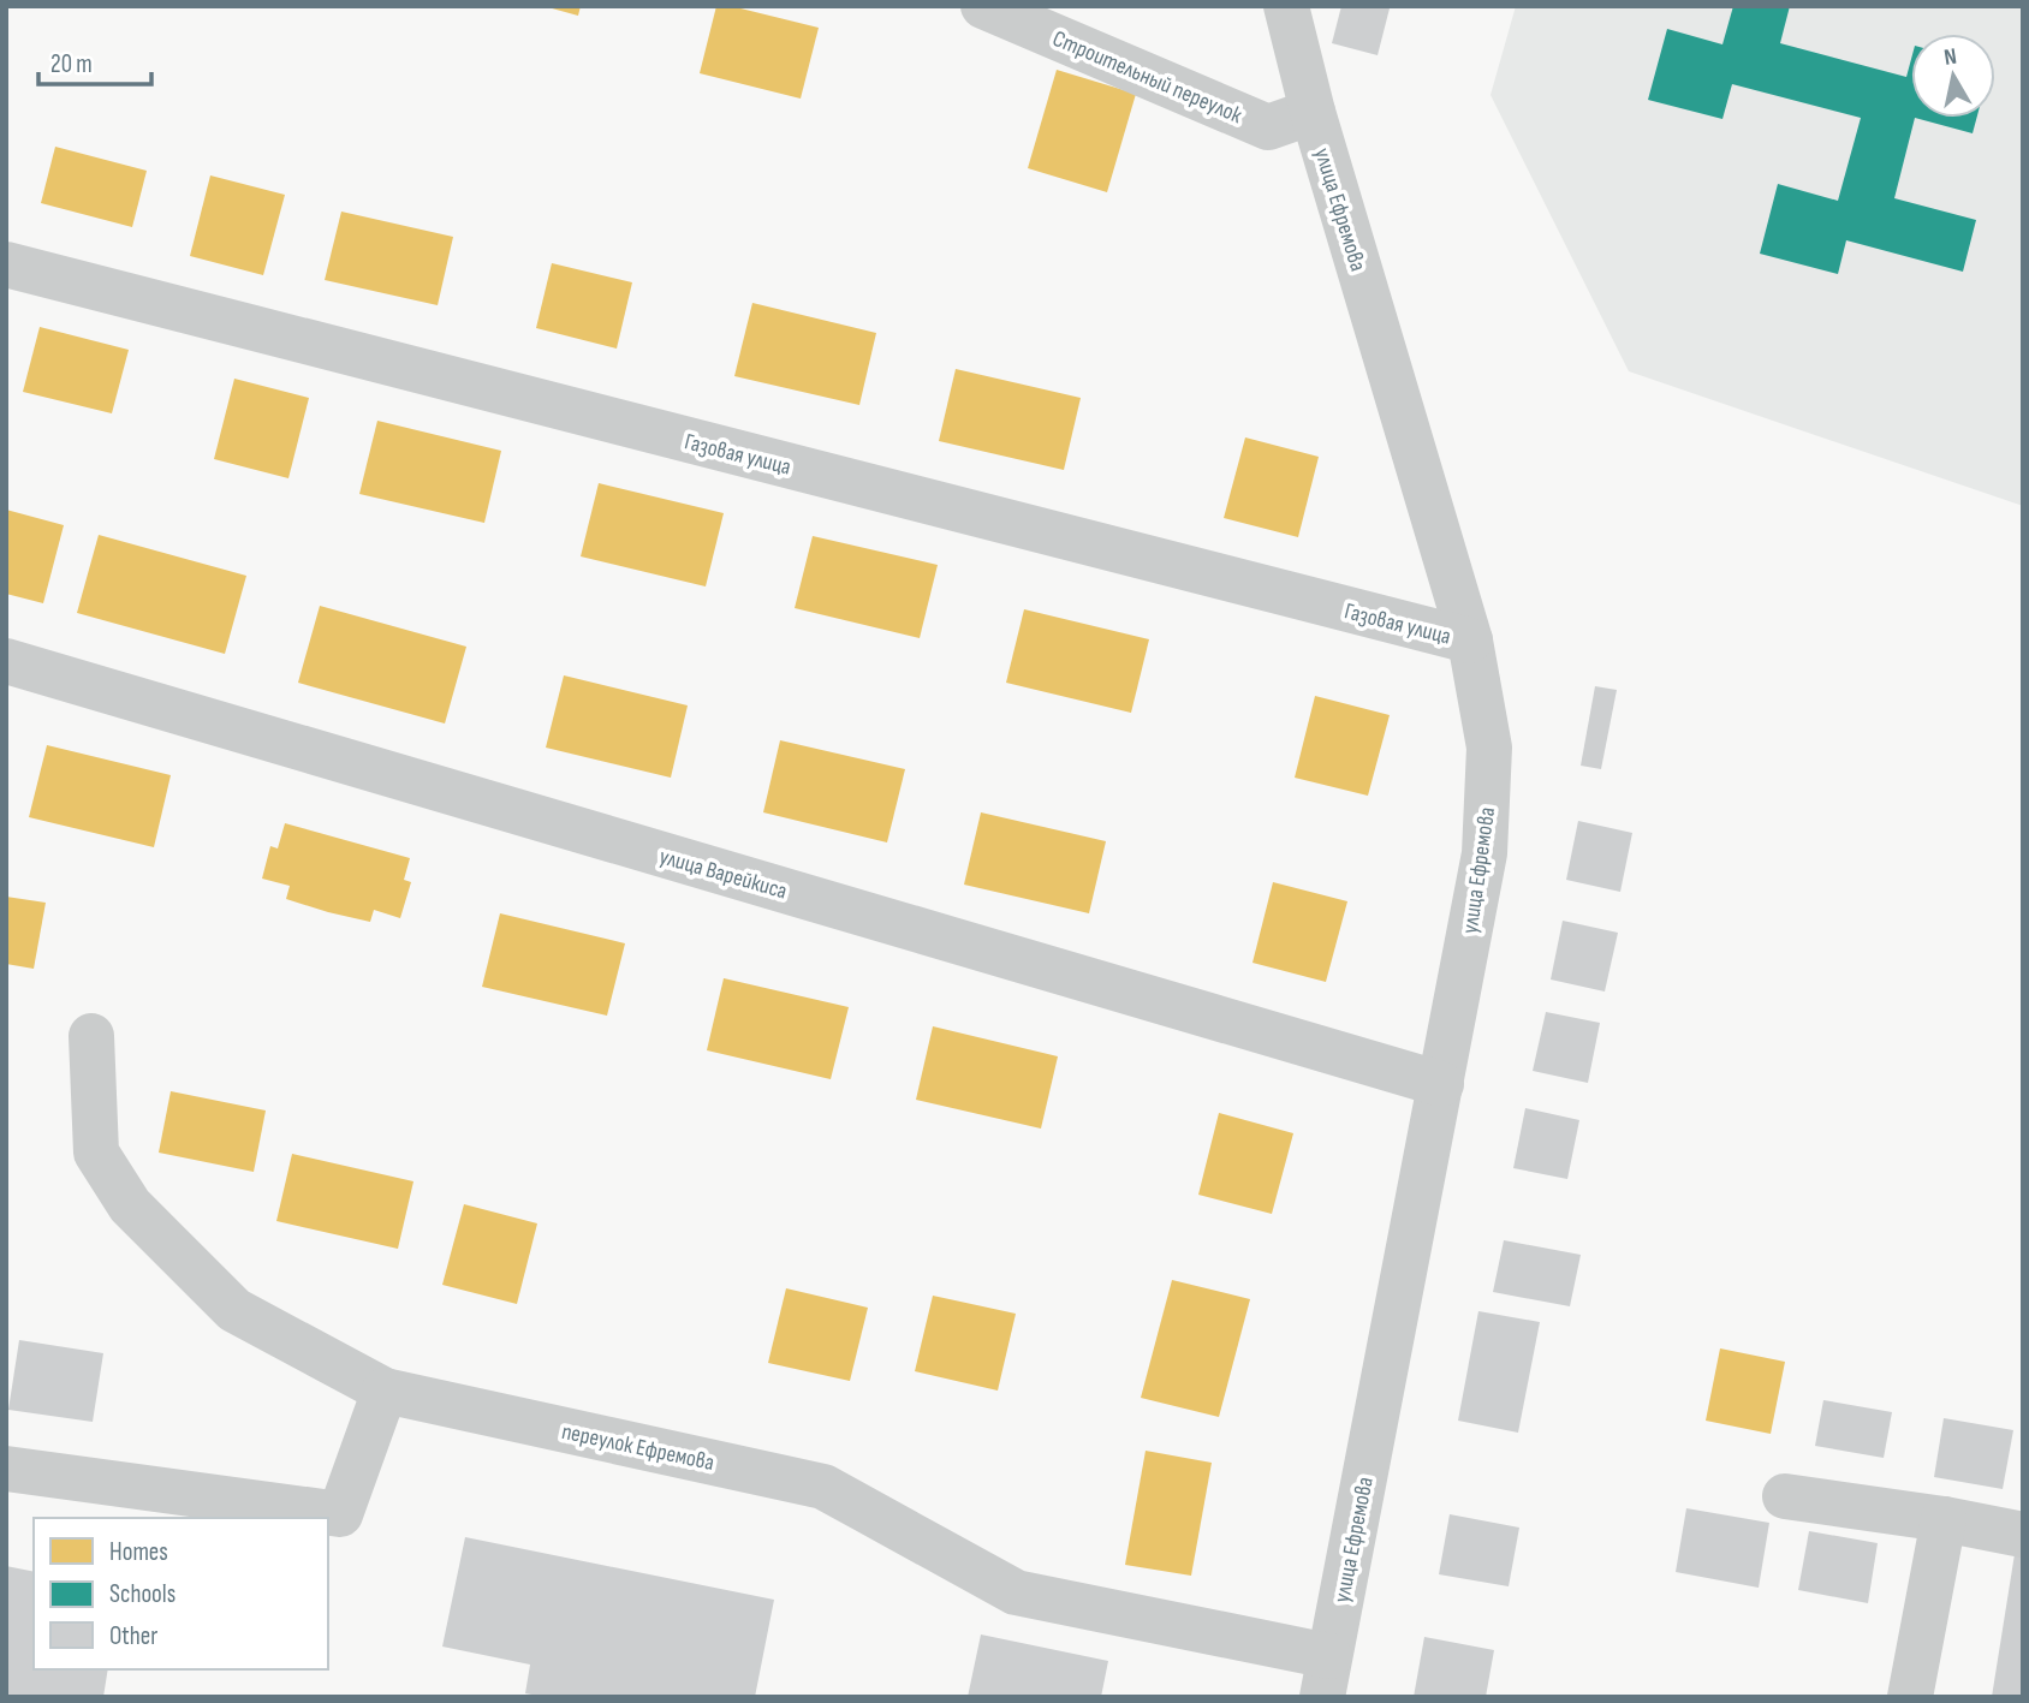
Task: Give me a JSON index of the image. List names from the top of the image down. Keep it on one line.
{"streets":{"street":["Строительный переулок","улица Ефремова","Газовая улица","улица Варейкиса","переулок Ефремова"]},"crossings":[["Строительный переулок","улица Ефремова"],["улица Ефремова","Газовая улица"],["улица Ефремова","улица Варейкиса"],["улица Ефремова","переулок Ефремова"]],"legend":["Homes","Schools","Other"],"scale_bar":"20 m","north":"top"}
